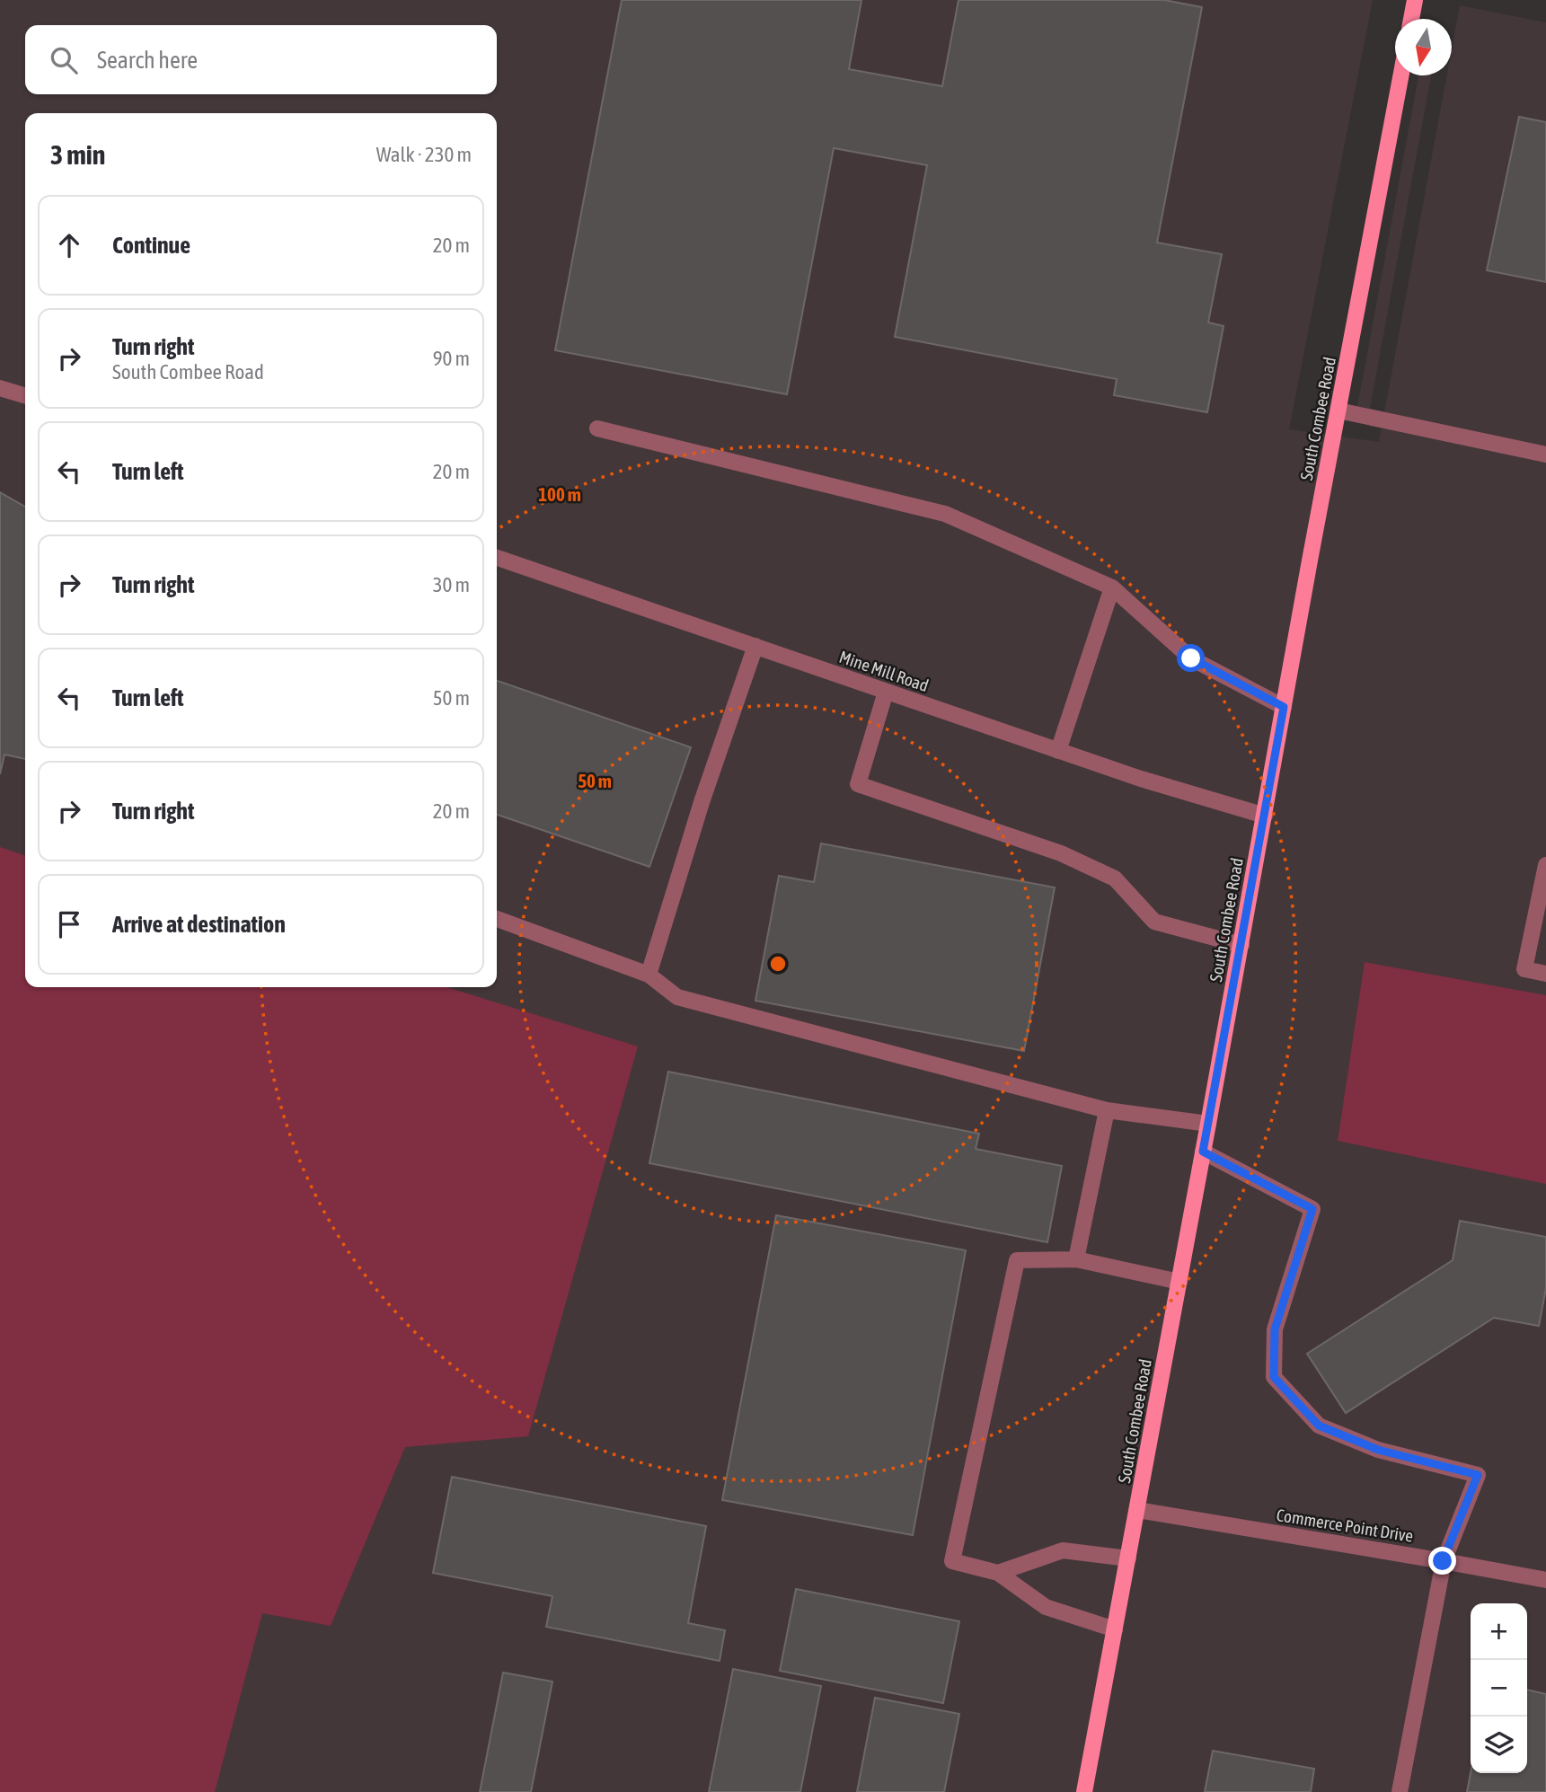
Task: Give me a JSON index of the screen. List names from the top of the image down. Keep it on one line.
{"streets":{"main road":["South Combee Road"],"street":["Mine Mill Road","Commerce Point Drive"]},"crossings":[["South Combee Road","Mine Mill Road"],["South Combee Road","Commerce Point Drive"]],"north":"bottom","page":{"search":"Search here","heading":["3 min","Walk · 230 m"],"list":[["Continue","20 m"],["Turn right","South Combee Road","90 m"],["Turn left","20 m"],["Turn right","30 m"],["Turn left","50 m"],["Turn right","20 m"],"Arrive at destination"],"map_buttons":["+","−"]},"rings":["100 m","50 m"]}
